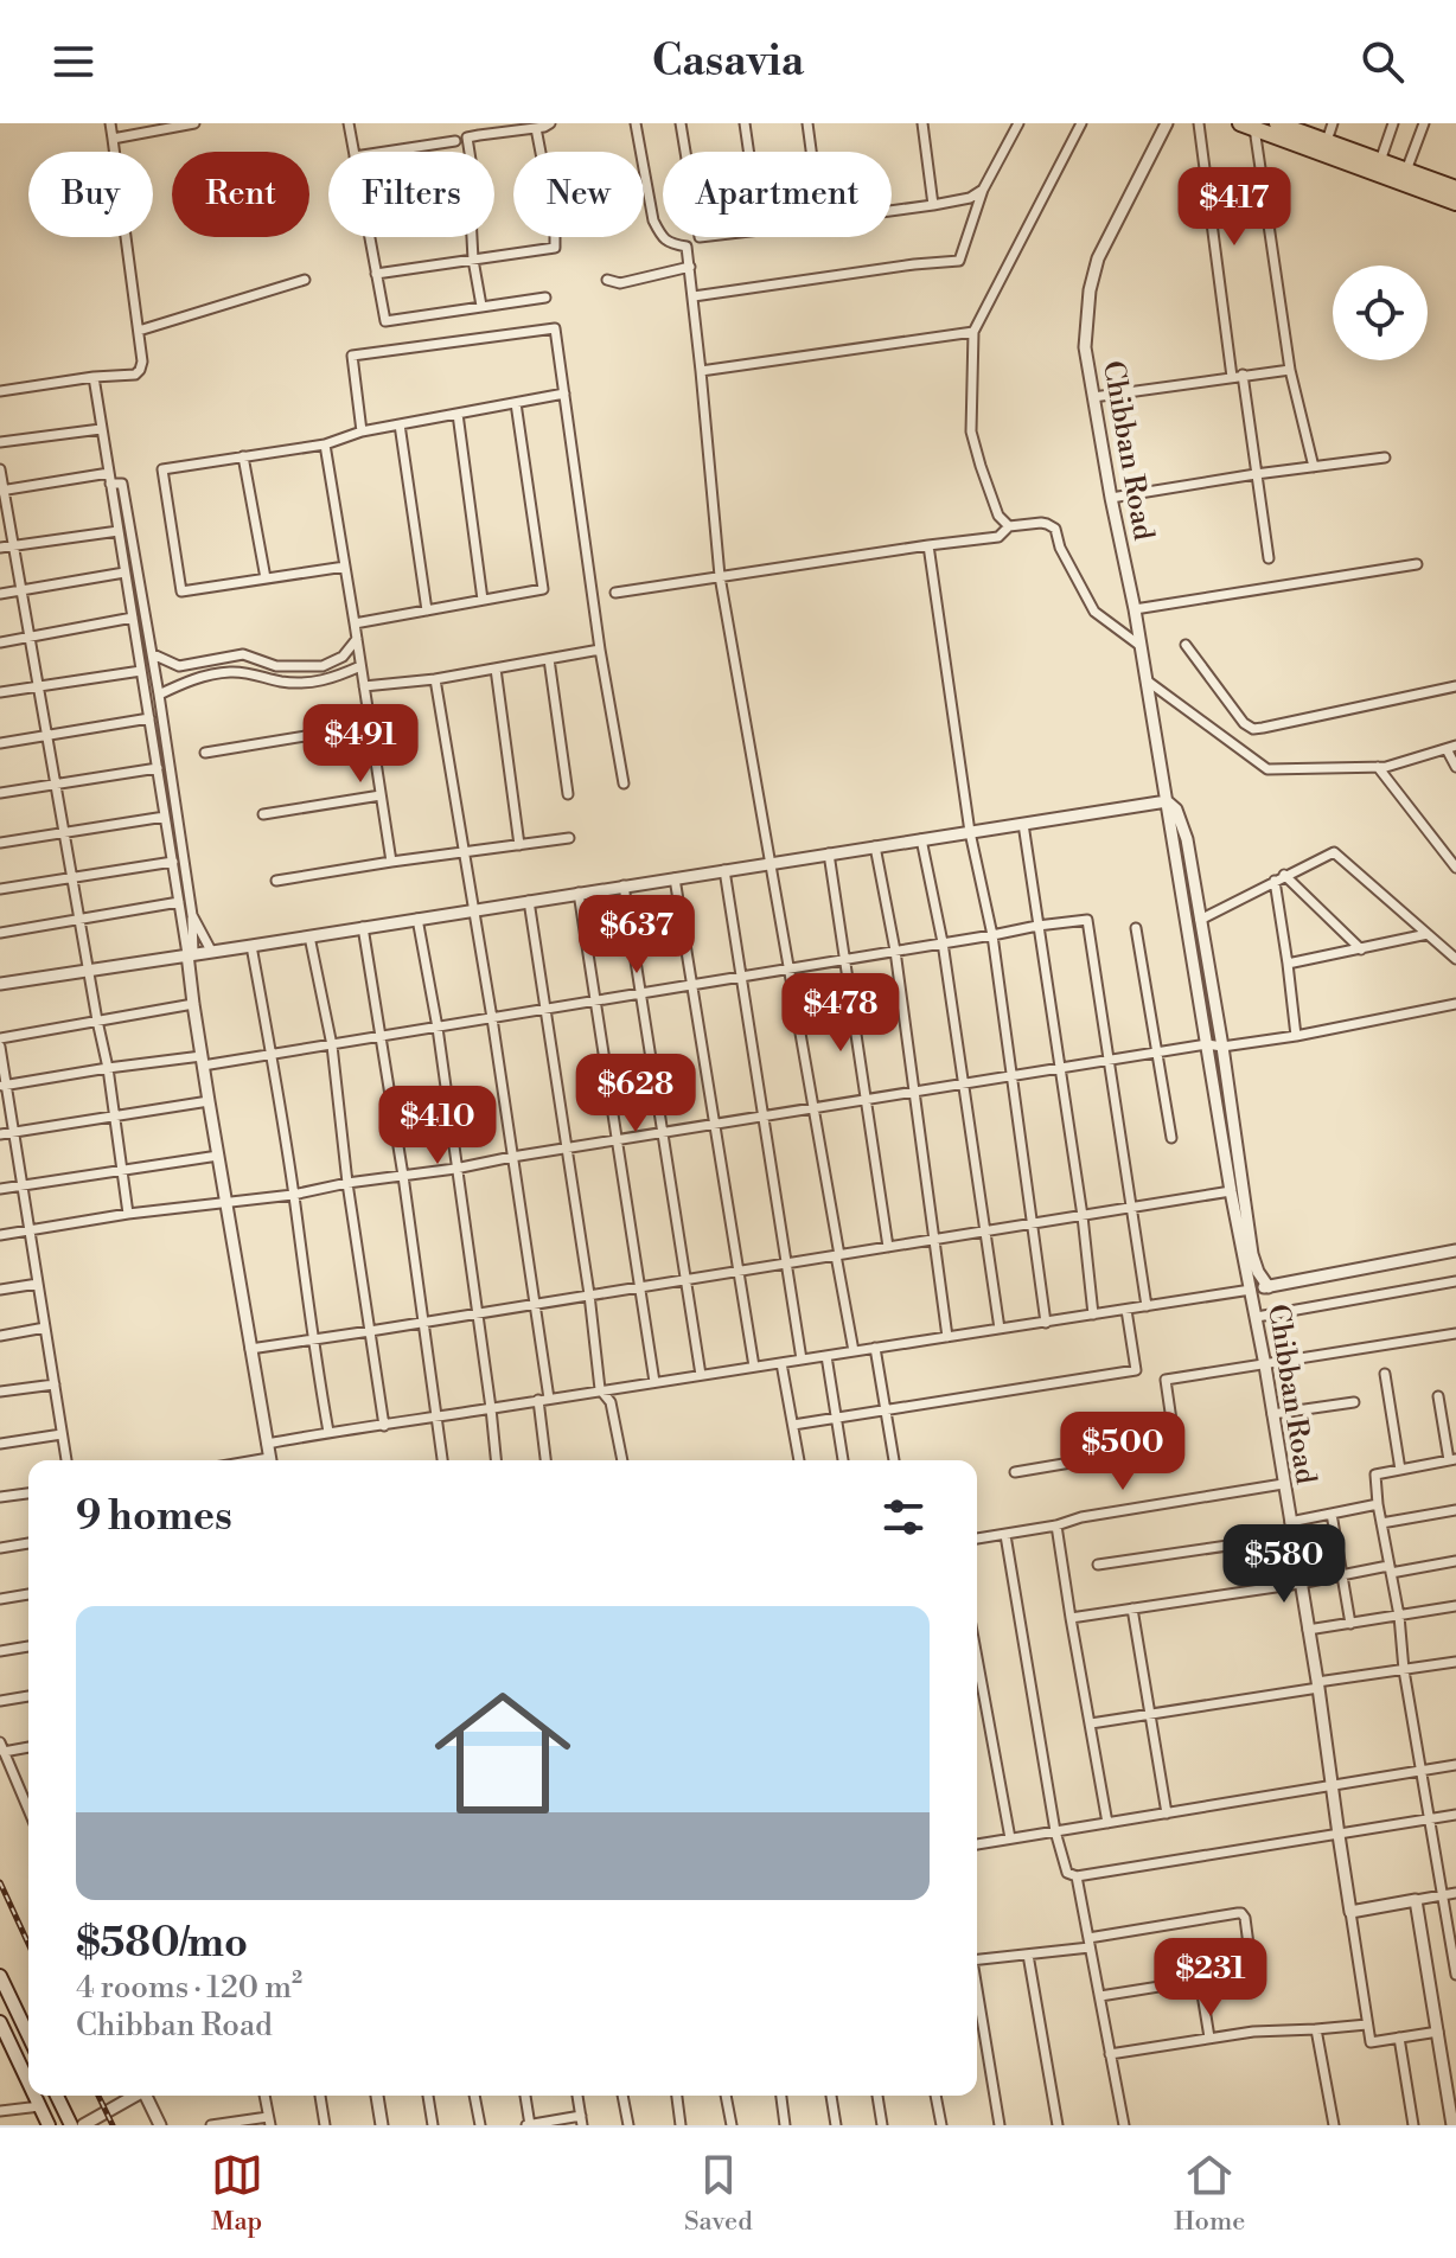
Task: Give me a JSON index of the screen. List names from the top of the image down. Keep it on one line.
{"streets":{"street":["Chibban Road"]},"page":{"header":"Casavia","chip":["Buy","Rent","Filters","New","Apartment"],"price":["$417","$491","$637","$478","$628","$410","$500","$580","$231"],"heading":"9 homes","list":[{"name":"$580/mo","note":"4 rooms · 120 m² · Chibban Road"}],"tabs":["Map","Saved","Home"]}}
